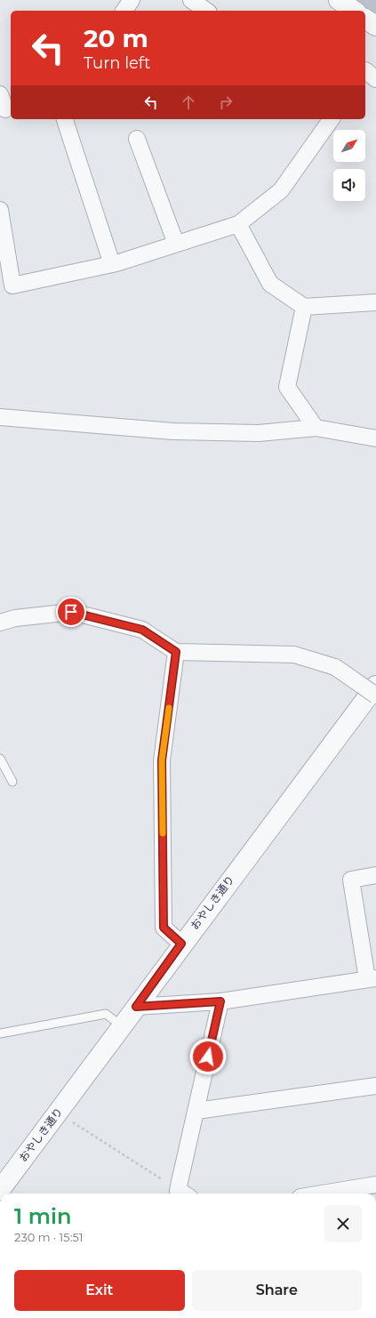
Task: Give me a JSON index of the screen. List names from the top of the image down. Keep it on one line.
{"streets":{"street":["おやしき通り"]},"north":"top right","page":{"turn":["20 m","Turn left"],"heading":["1 min","230 m · 15:51"],"buttons":["Exit","Share"]}}
